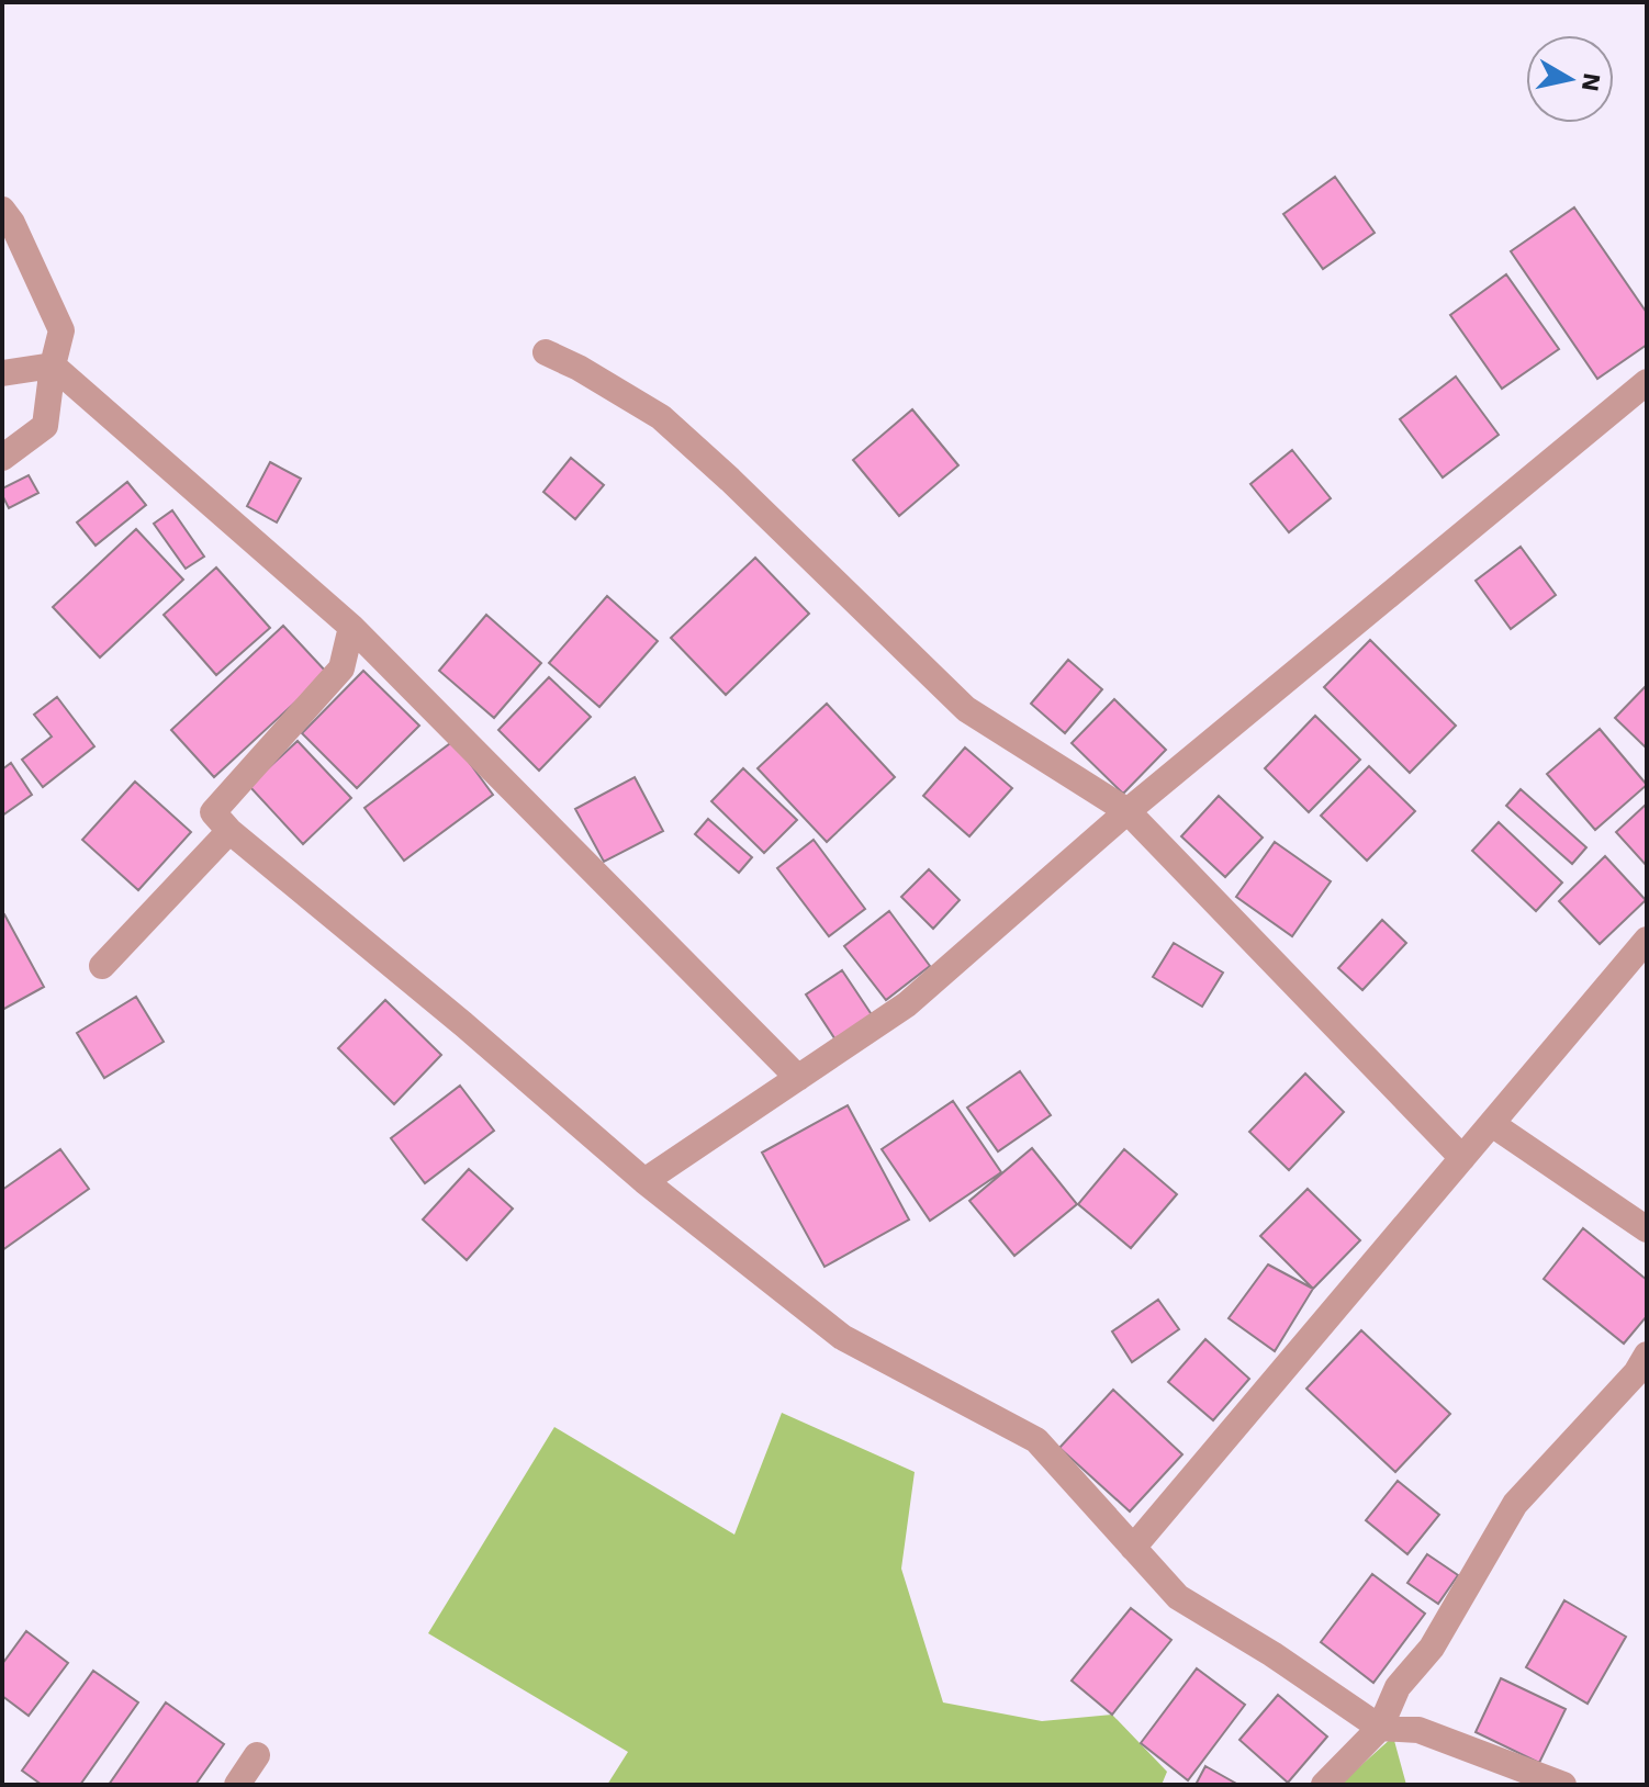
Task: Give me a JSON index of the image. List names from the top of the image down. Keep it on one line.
{"north":"right"}
